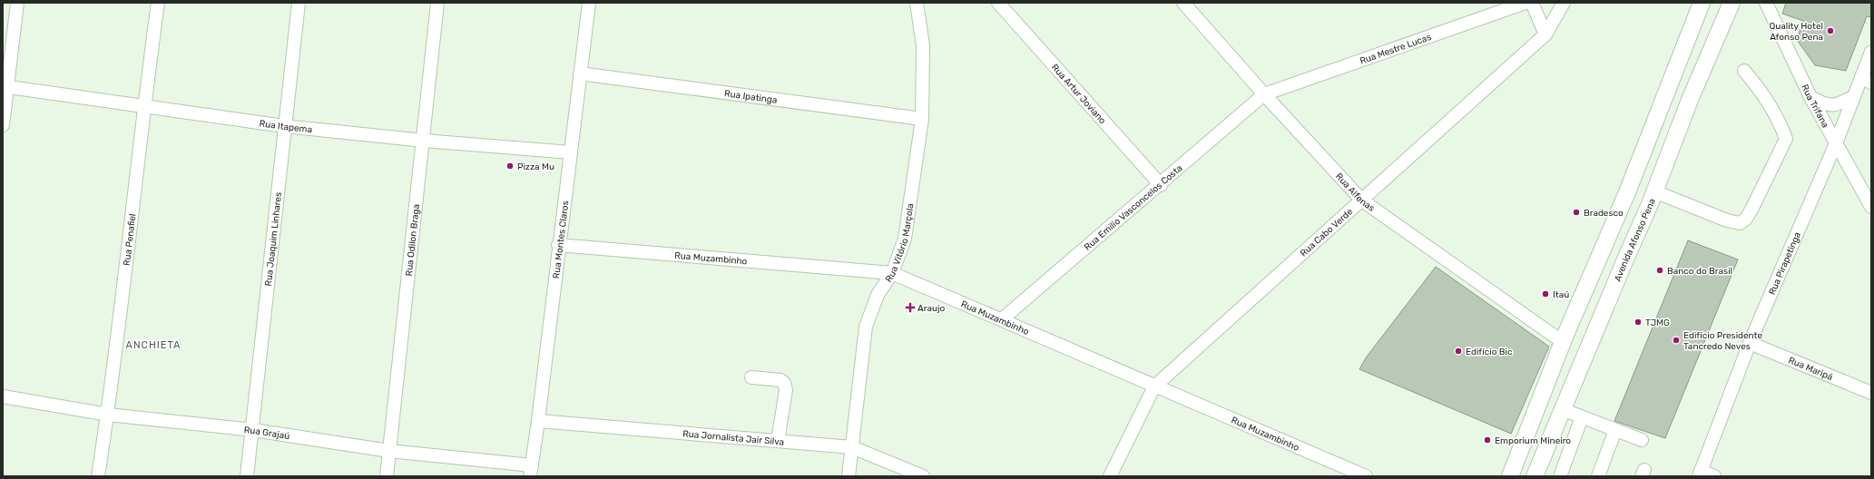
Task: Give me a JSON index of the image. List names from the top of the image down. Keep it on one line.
{"streets":{"main road":["Avenida Afonso Pena"],"street":["Rua Mestre Lucas","Rua Artur Joviano","Rua Ipatinga","Rua Trifana","Rua Itapema","Rua Alfenas","Rua Emilio Vasconcelos Costa","Rua Cabo Verde","Rua Penafiel","Rua Joaquim Linhares","Rua Odilon Braga","Rua Montes Claros","Rua Vitório Marçola","Rua Muzambinho","Rua Pirapetinga","Rua Maripá","Rua Grajaú","Rua Jornalista Jair Silva"]},"crossings":[["Rua Mestre Lucas","Rua Alfenas"],["Rua Mestre Lucas","Rua Emilio Vasconcelos Costa"],["Rua Artur Joviano","Rua Emilio Vasconcelos Costa"],["Rua Ipatinga","Rua Montes Claros"],["Rua Ipatinga","Rua Vitório Marçola"],["Rua Trifana","Rua Pirapetinga"],["Rua Itapema","Rua Penafiel"],["Rua Itapema","Rua Joaquim Linhares"],["Rua Itapema","Rua Odilon Braga"],["Rua Itapema","Rua Montes Claros"],["Rua Alfenas","Rua Emilio Vasconcelos Costa"],["Rua Alfenas","Rua Cabo Verde"],["Rua Emilio Vasconcelos Costa","Rua Muzambinho"],["Rua Cabo Verde","Rua Muzambinho"],["Rua Penafiel","Rua Grajaú"],["Rua Joaquim Linhares","Rua Grajaú"],["Rua Odilon Braga","Rua Grajaú"],["Rua Montes Claros","Rua Muzambinho"],["Rua Montes Claros","Rua Grajaú"],["Rua Montes Claros","Rua Jornalista Jair Silva"],["Rua Vitório Marçola","Rua Muzambinho"],["Rua Vitório Marçola","Rua Jornalista Jair Silva"],["Rua Pirapetinga","Rua Maripá"]],"districts":["ANCHIETA"],"places":{"other":["Quality Hotel Afonso Pena","Pizza Mu","Bradesco","Banco do Brasil","Itaú","TJMG","Edifício Presidente Tancredo Neves","Edifício Bic","Emporium Mineiro"],"health":["Araujo"]}}
